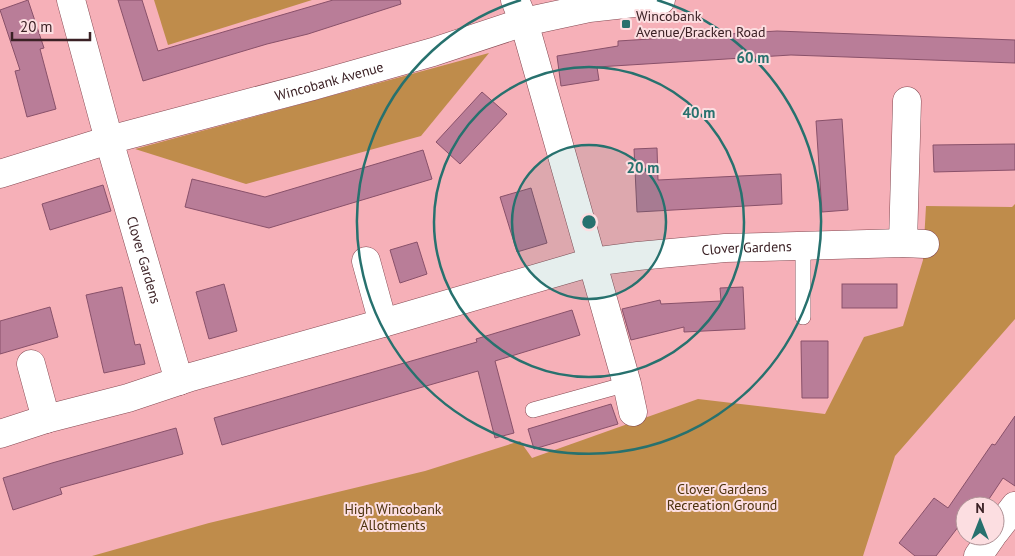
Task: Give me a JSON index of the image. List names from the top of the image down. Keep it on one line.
{"streets":{"street":["Wincobank Avenue","Clover Gardens"]},"crossings":[["Wincobank Avenue","Clover Gardens"]],"parks":["Clover Gardens Recreation Ground","High Wincobank Allotments"],"places":{"transit":["Wincobank Avenue/Bracken Road"]},"scale_bar":"20 m","north":"top","rings":["60 m","40 m","20 m"]}
